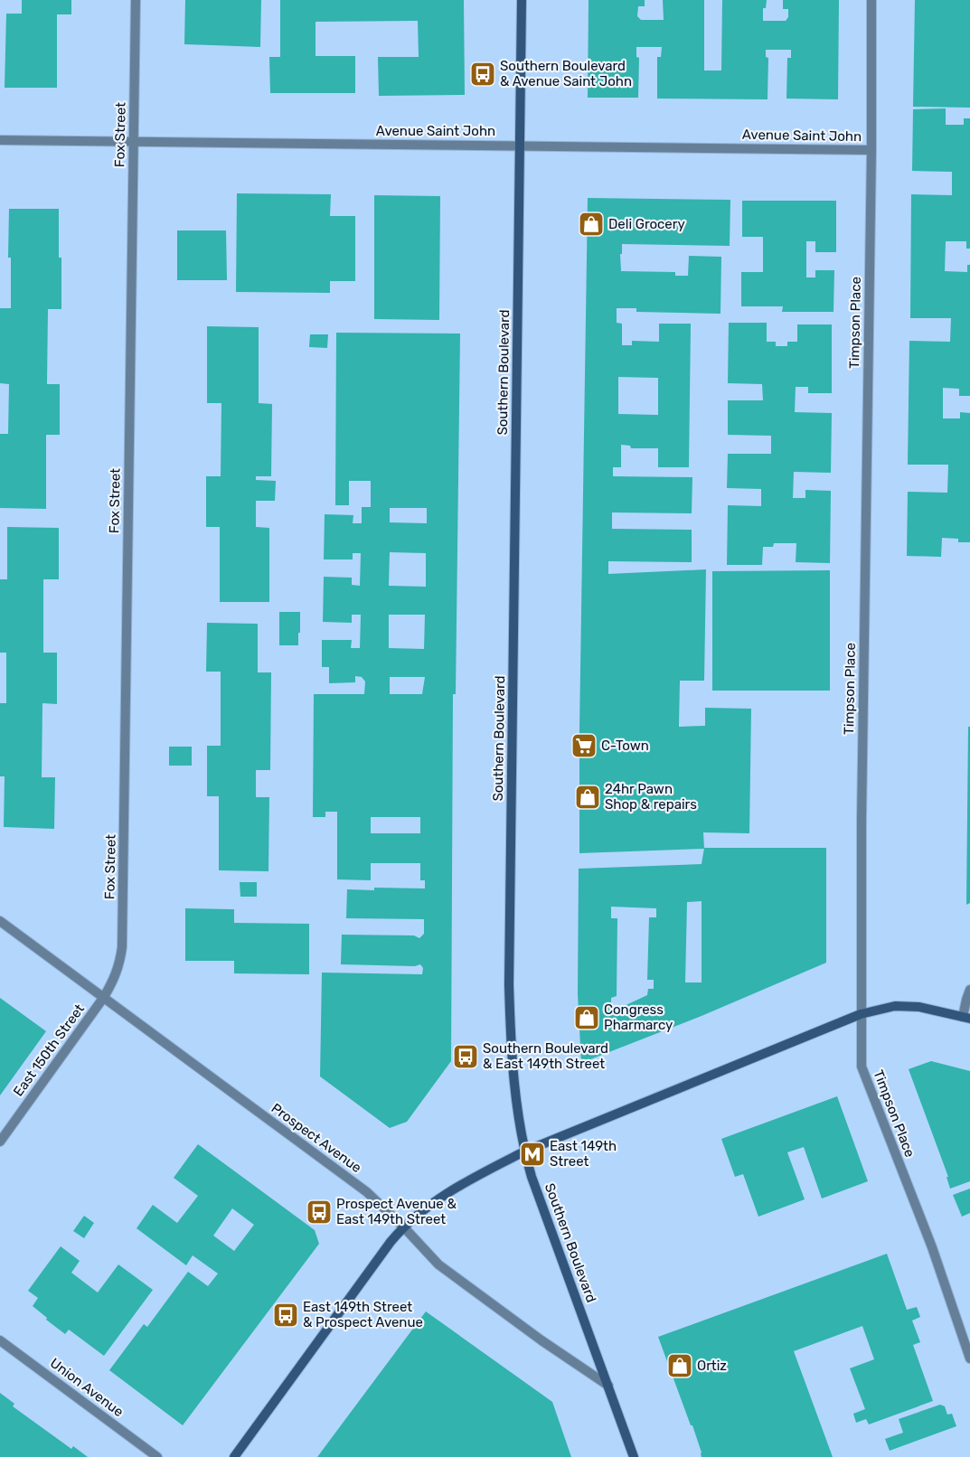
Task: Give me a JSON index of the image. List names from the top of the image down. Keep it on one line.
{"streets":{"main road":["Southern Boulevard"],"street":["Avenue Saint John","Fox Street","Timpson Place","East 150th Street","Prospect Avenue","Union Avenue"]},"crossings":[["Avenue Saint John","Fox Street"],["Avenue Saint John","Timpson Place"],["Avenue Saint John","Southern Boulevard"],["Fox Street","East 150th Street"],["Fox Street","Prospect Avenue"],["Southern Boulevard","Prospect Avenue"],["East 150th Street","Prospect Avenue"]],"places":{"bus stop":["Southern Boulevard & Avenue Saint John","Southern Boulevard & East 149th Street","Prospect Avenue & East 149th Street","East 149th Street & Prospect Avenue"],"shop":["Deli Grocery","24hr Pawn Shop & repairs","Congress Pharmarcy","Ortiz"],"supermarket":["C-Town"],"metro station":["East 149th Street"]}}
